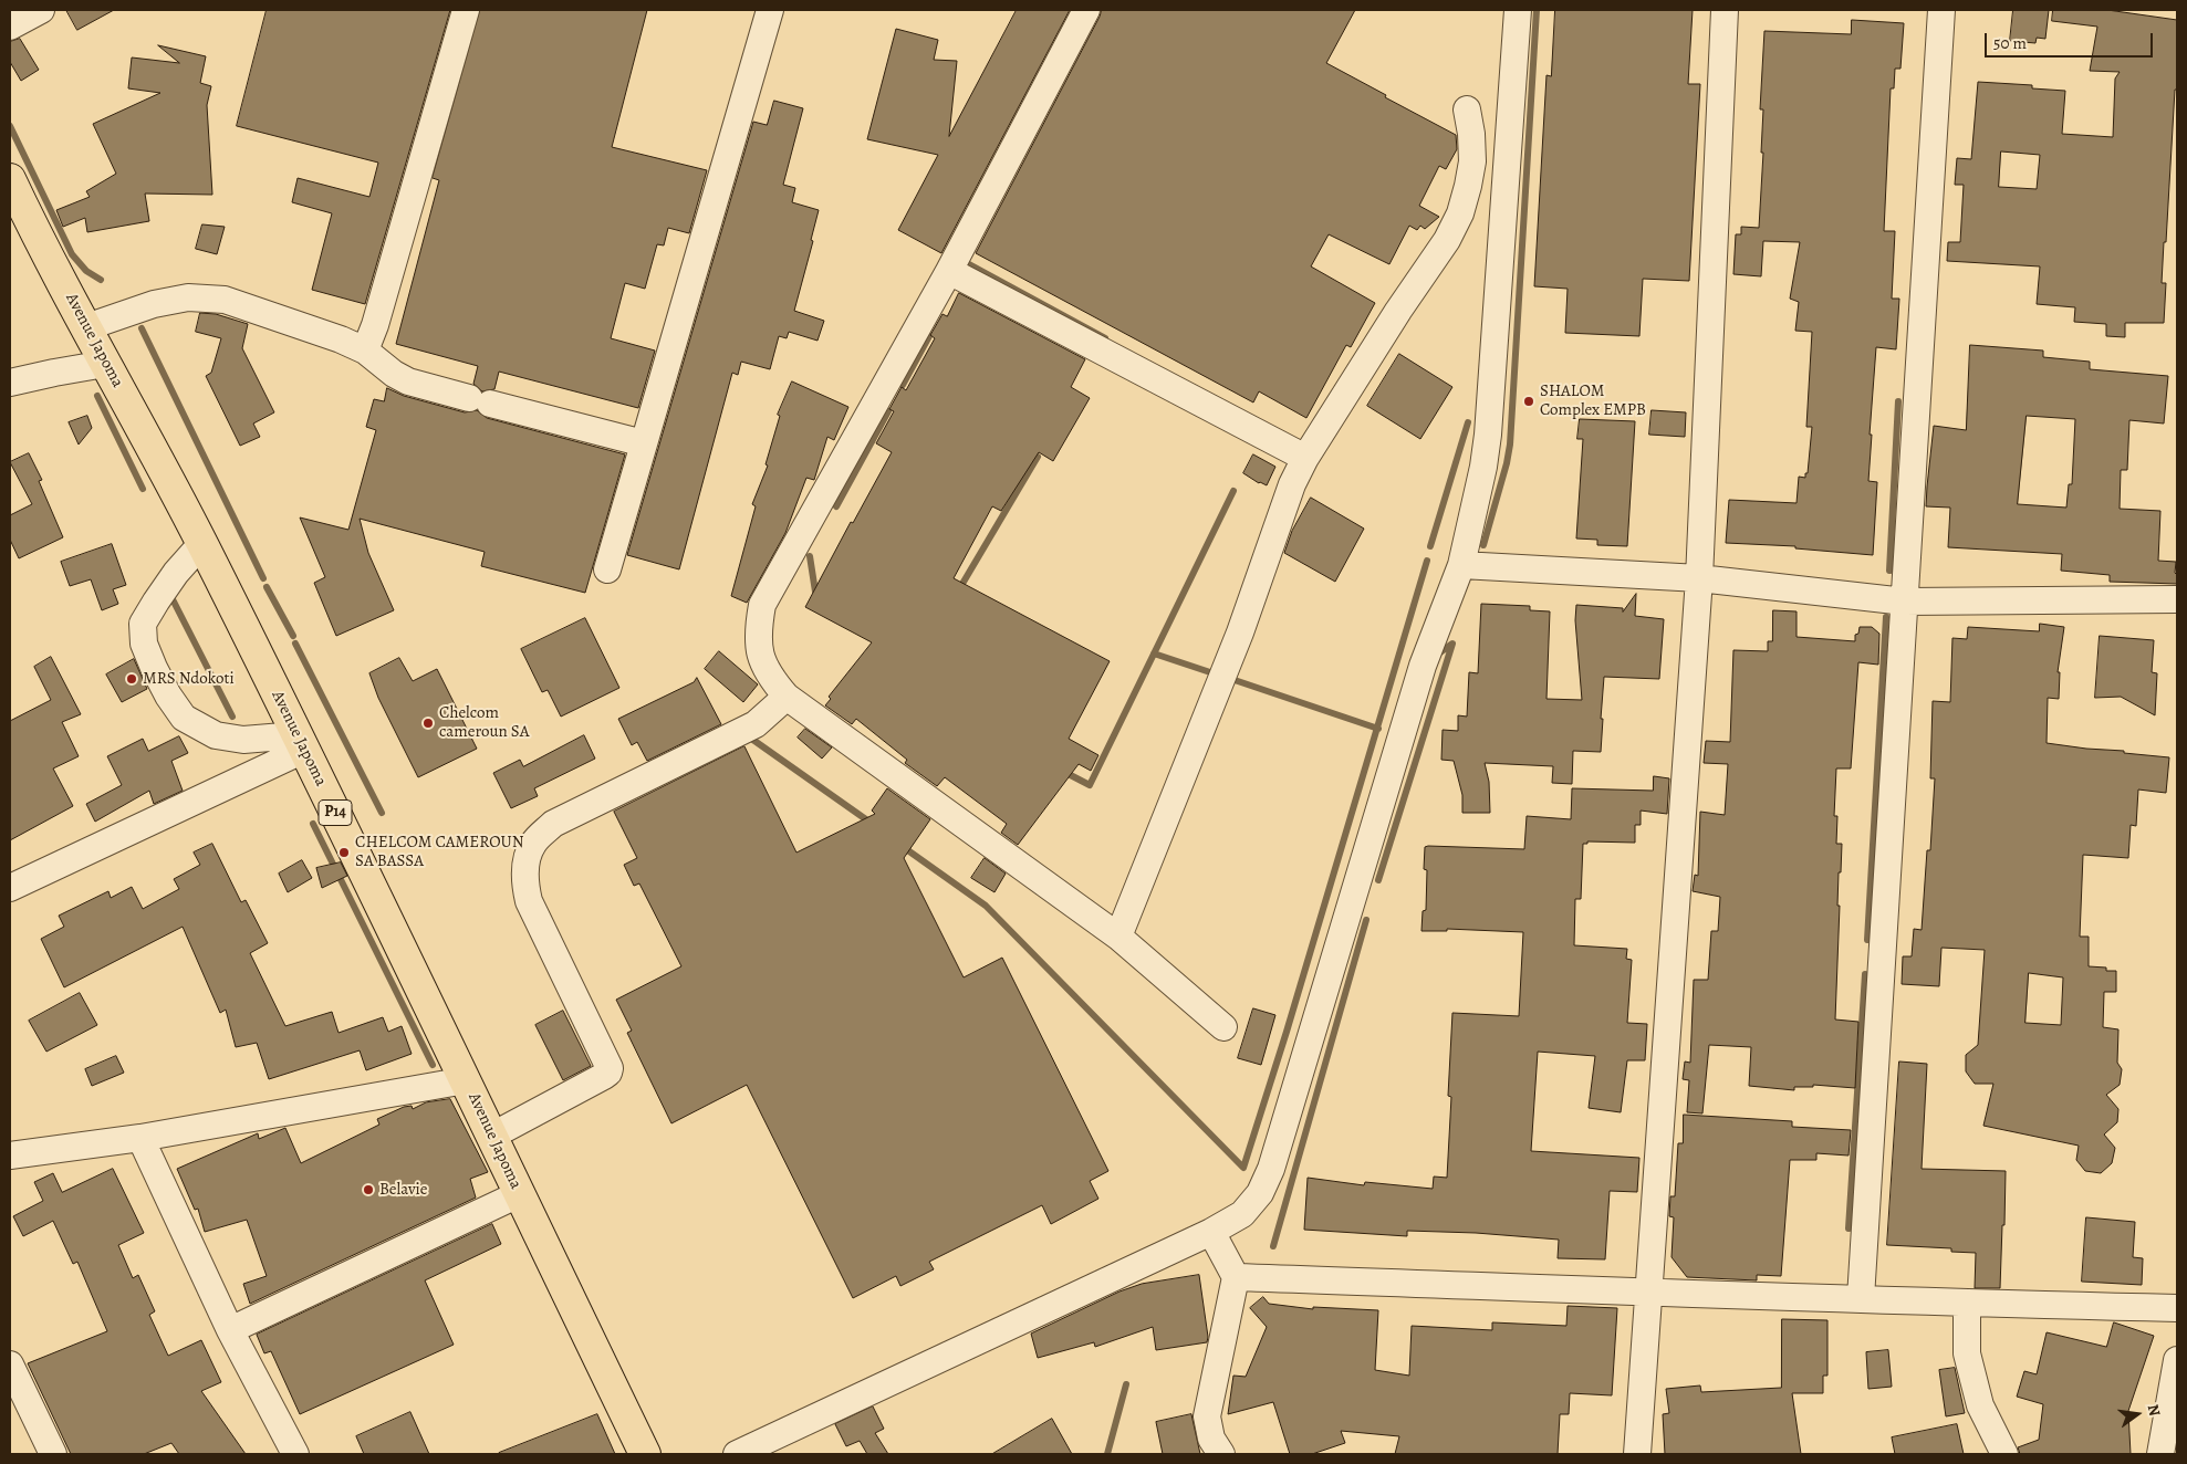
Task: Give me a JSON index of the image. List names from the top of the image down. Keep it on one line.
{"streets":{"main road":["Avenue Japoma","P14"]},"places":["SHALOM Complex EMPB","MRS Ndokoti","Chelcom cameroun SA","CHELCOM CAMEROUN SA BASSA","Belavie"],"scale_bar":"50 m","north":"right"}
